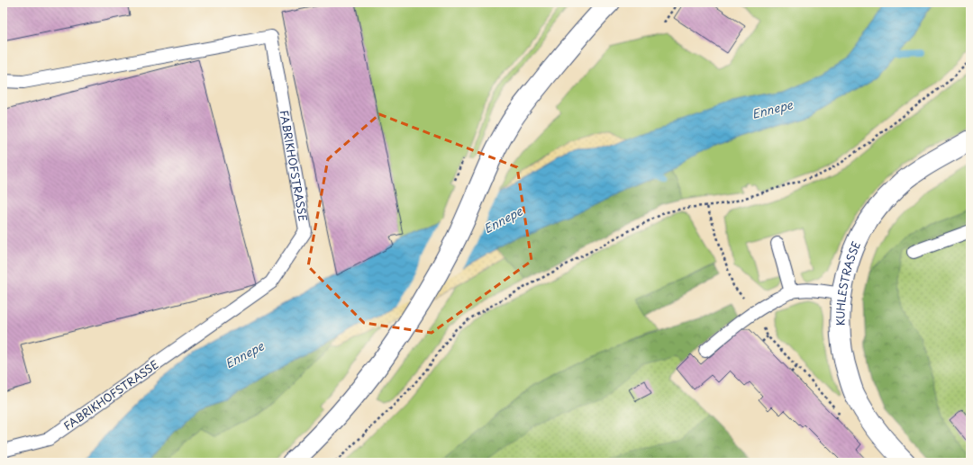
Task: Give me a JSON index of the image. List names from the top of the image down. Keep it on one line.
{"streets":{"main road":["KUHLESTRASSE"],"lane":["FABRIKHOFSTRASSE"]},"water":["Ennepe"]}
